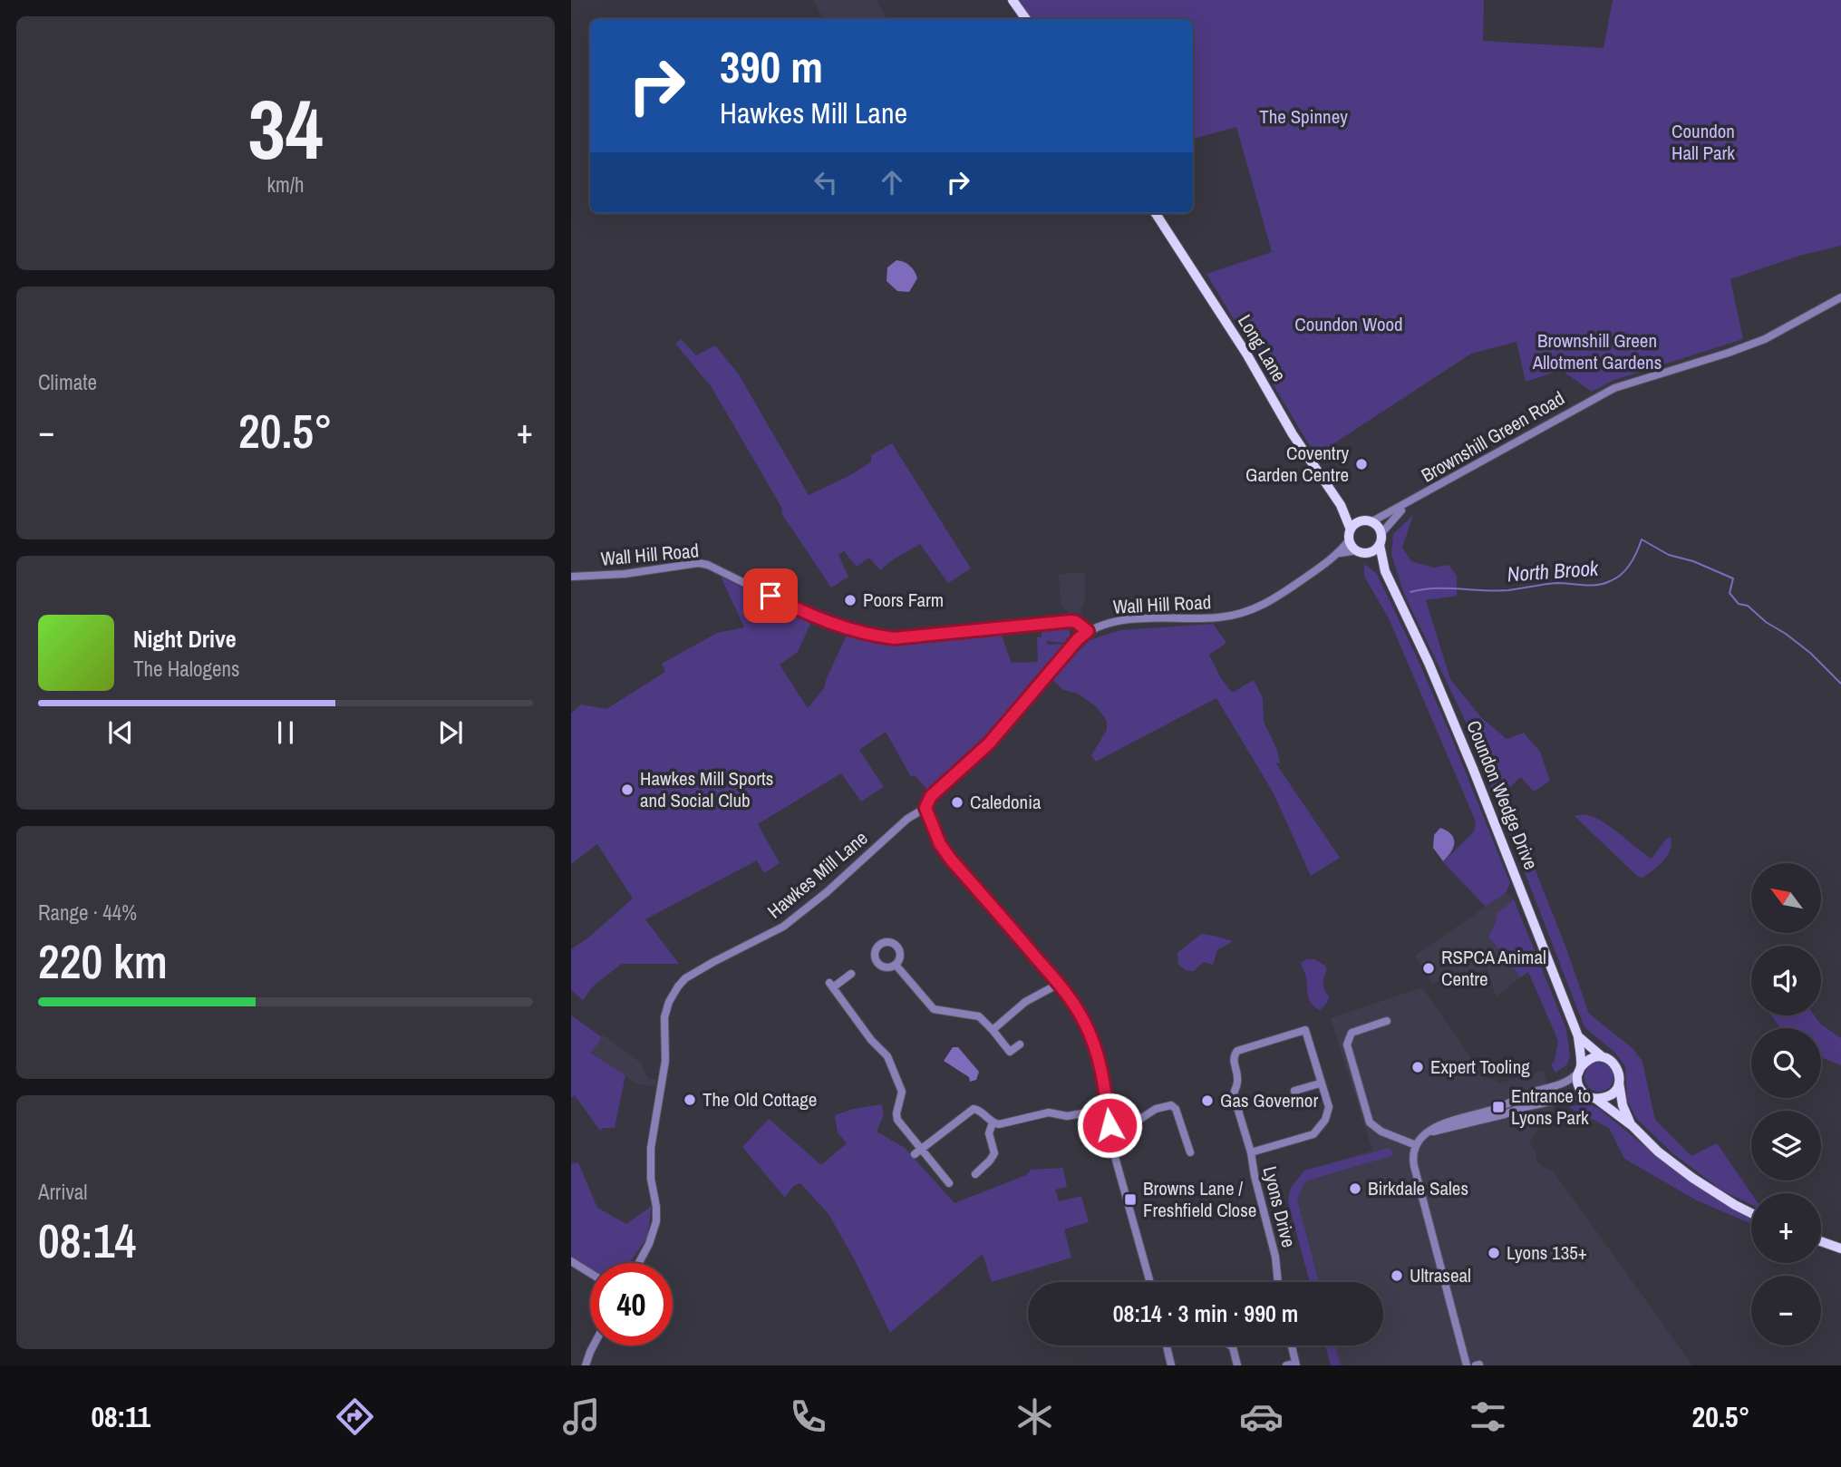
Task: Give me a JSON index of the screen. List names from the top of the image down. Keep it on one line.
{"streets":{"main road":["Long Lane","Coundon Wedge Drive"],"street":["Brownshill Green Road","Wall Hill Road","Hawkes Mill Lane","Lyons Drive"]},"crossings":[["Long Lane","Brownshill Green Road"],["Long Lane","Wall Hill Road"],["Long Lane","Coundon Wedge Drive"],["Brownshill Green Road","Wall Hill Road"],["Brownshill Green Road","Coundon Wedge Drive"],["Wall Hill Road","Coundon Wedge Drive"],["Wall Hill Road","Hawkes Mill Lane"]],"water":["North Brook"],"parks":["The Spinney","Coundon Hall Park","Coundon Wood","Brownshill Green Allotment Gardens"],"places":{"other":["Coventry Garden Centre","Poors Farm","Hawkes Mill Sports and Social Club","Caledonia","RSPCA Animal Centre","Expert Tooling","The Old Cottage","Gas Governor","Birkdale Sales","Lyons 135+","Ultraseal"],"transit":["Entrance to Lyons Park","Browns Lane / Freshfield Close"]},"north":"top left","page":{"tile":[["34","km/h"],"Climate",["Range · 44%","220 km"],["Arrival","08:14"]],"turn":["390 m","Hawkes Mill Lane"],"heat":["−","20.5°","+"],"song":["Night Drive","The Halogens"],"map_buttons":["+","−"],"limit":"40","trip":"08:14 · 3 min · 990 m","tabs":["08:11","20.5°"]}}
